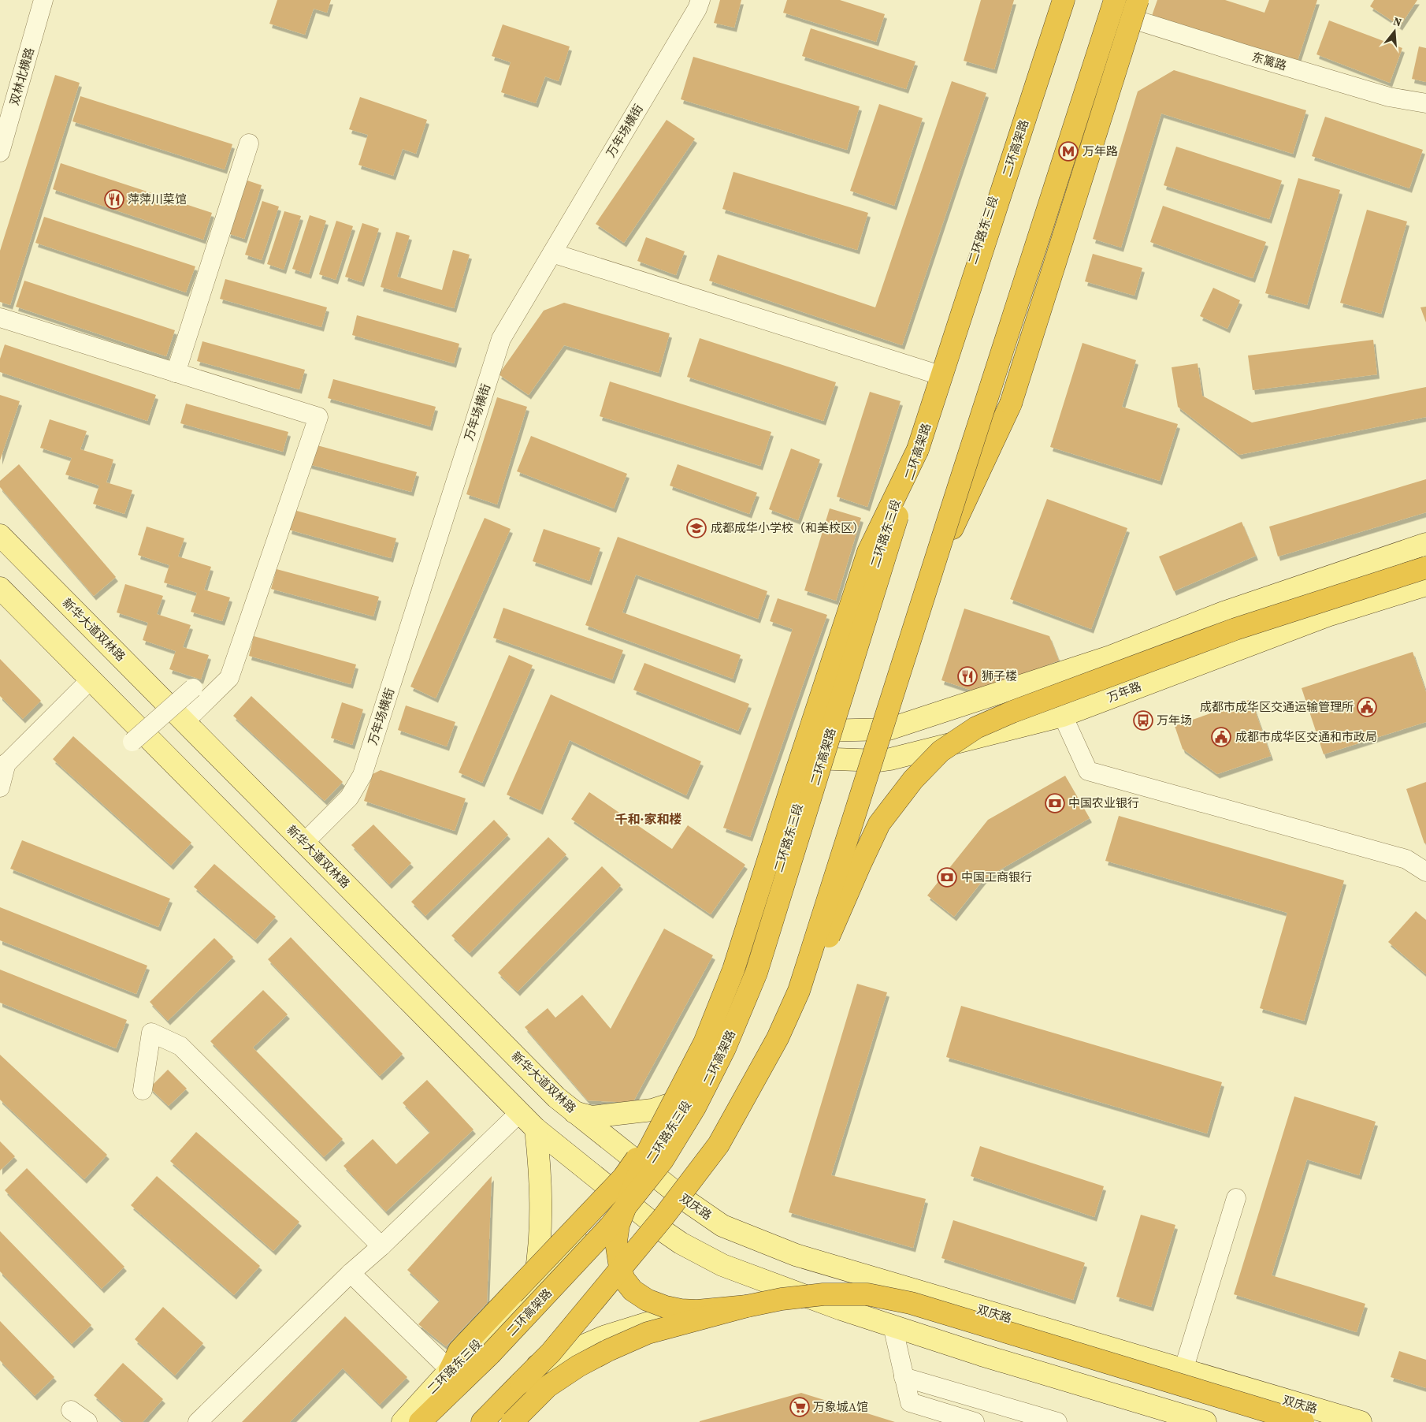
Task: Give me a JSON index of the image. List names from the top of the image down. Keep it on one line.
{"streets":{"highway":["二环高架路"],"main road":["二环路东三段","新华大道双林路","万年路","双庆路"],"street":["东篱路","双林北横路","万年场横街"]},"crossings":[["万年场横街","新华大道双林路"],["二环路东三段","新华大道双林路"],["二环路东三段","万年路"],["二环路东三段","双庆路"],["新华大道双林路","双庆路"]],"districts":["千和·家和楼"],"places":{"metro station":["万年路"],"restaurant":["萍萍川菜馆","狮子楼"],"school or university":["成都成华小学校（和美校区）"],"public building":["成都市成华区交通运输管理所","成都市成华区交通和市政局"],"bus stop":["万年场"],"bank":["中国农业银行","中国工商银行"],"supermarket":["万象城A馆"]},"north":"top"}
